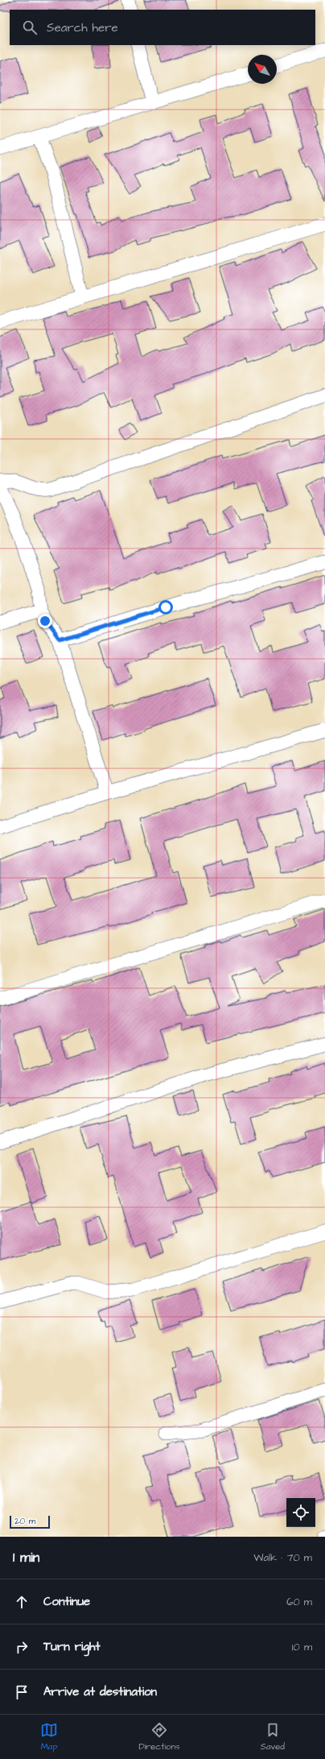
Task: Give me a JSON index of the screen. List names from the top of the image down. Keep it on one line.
{"scale_bar":"20 m","north":"top left","page":{"search":"Search here","scale":"20 m","heading":["1 min","Walk · 70 m"],"list":[["Continue","60 m"],["Turn right","10 m"],"Arrive at destination"],"nav":["Map","Directions","Saved"]}}
